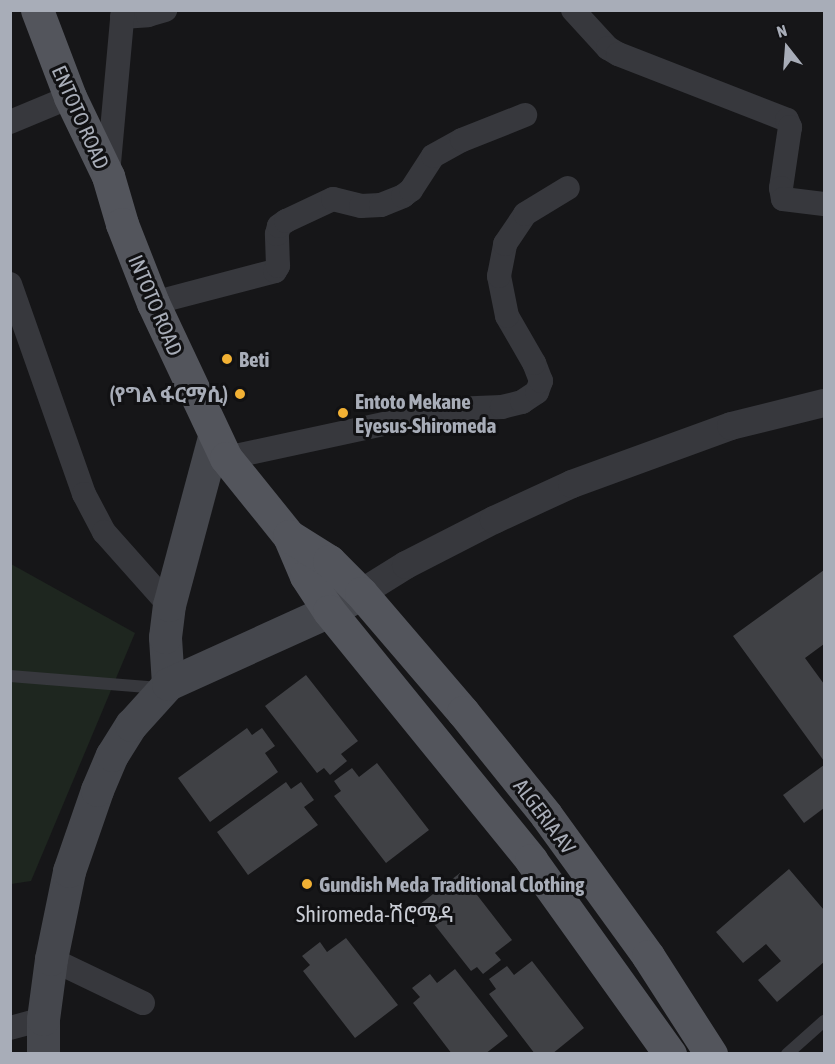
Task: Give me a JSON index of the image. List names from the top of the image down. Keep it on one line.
{"streets":{"main road":["ENTOTO ROAD","INTOTO ROAD","ALGERIA AV"]},"crossings":[["ENTOTO ROAD","INTOTO ROAD"],["INTOTO ROAD","ALGERIA AV"]],"districts":["Shiromeda-ሽሮሜዳ"],"places":["Beti","(የግል ፋርማሲ)","Entoto Mekane Eyesus-Shiromeda","Gundish Meda Traditional Clothing"],"north":"top"}
